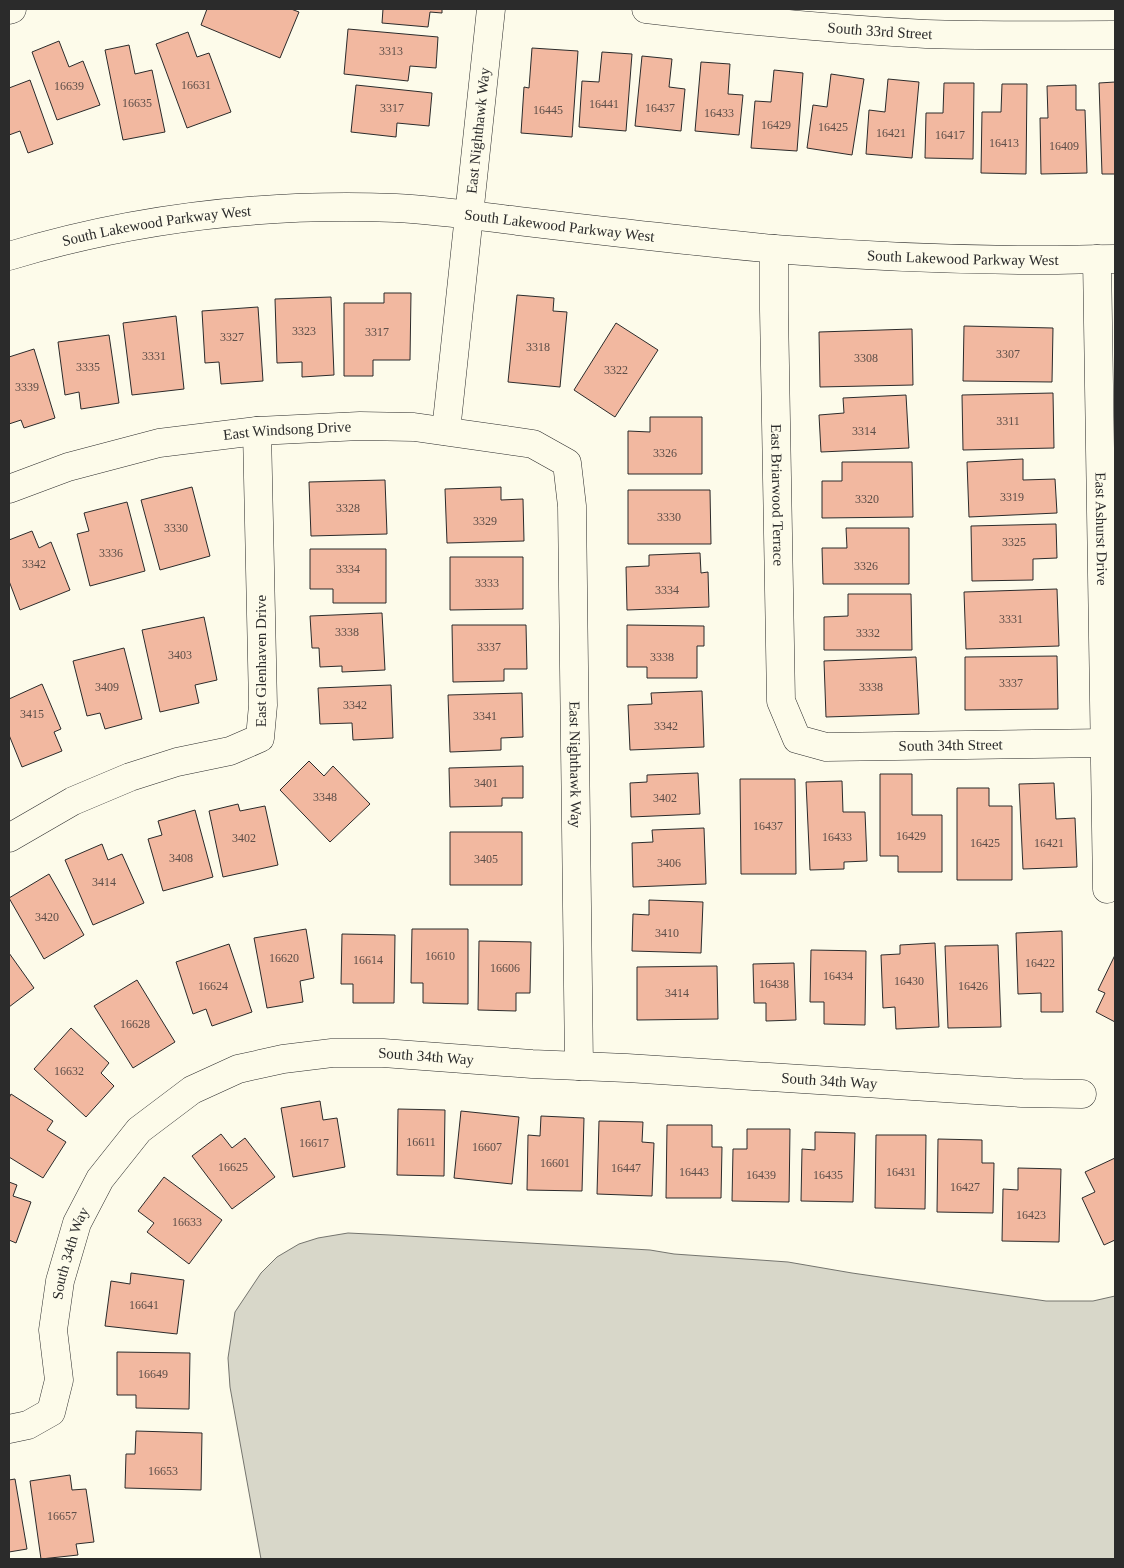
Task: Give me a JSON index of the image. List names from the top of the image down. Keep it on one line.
{"streets":{"street":["South 33rd Street","East Nighthawk Way","South Lakewood Parkway West","East Windsong Drive","East Briarwood Terrace","East Ashurst Drive","East Glenhaven Drive","South 34th Street","South 34th Way"]},"crossings":[["East Nighthawk Way","South Lakewood Parkway West"],["East Nighthawk Way","East Windsong Drive"],["East Nighthawk Way","South 34th Way"],["South Lakewood Parkway West","East Briarwood Terrace"],["South Lakewood Parkway West","East Ashurst Drive"],["East Windsong Drive","East Glenhaven Drive"],["East Briarwood Terrace","South 34th Street"],["East Ashurst Drive","South 34th Street"]],"house_numbers":["3313","16631","16639","16635","16441","3317","16437","16445","16433","16429","16425","16421","16417","16413","16409","3323","3317","3327","3318","3307","3331","3308","3335","3322","3339","3311","3314","3326","3319","3320","3328","3330","3329","3330","3325","3336","3342","3326","3334","3333","3334","3331","3338","3332","3337","3403","3338","3337","3409","3338","3342","3415","3341","3342","3401","3348","3402","16437","16429","16433","3402","16425","16421","3408","3405","3406","3414","3420","3410","16610","16620","16614","16422","16606","16434","16430","16438","16624","16426","3414","16628","16632","16611","16617","16607","16601","16625","16447","16443","16431","16439","16435","16427","16423","16633","16641","16649","16653","16657"]}
